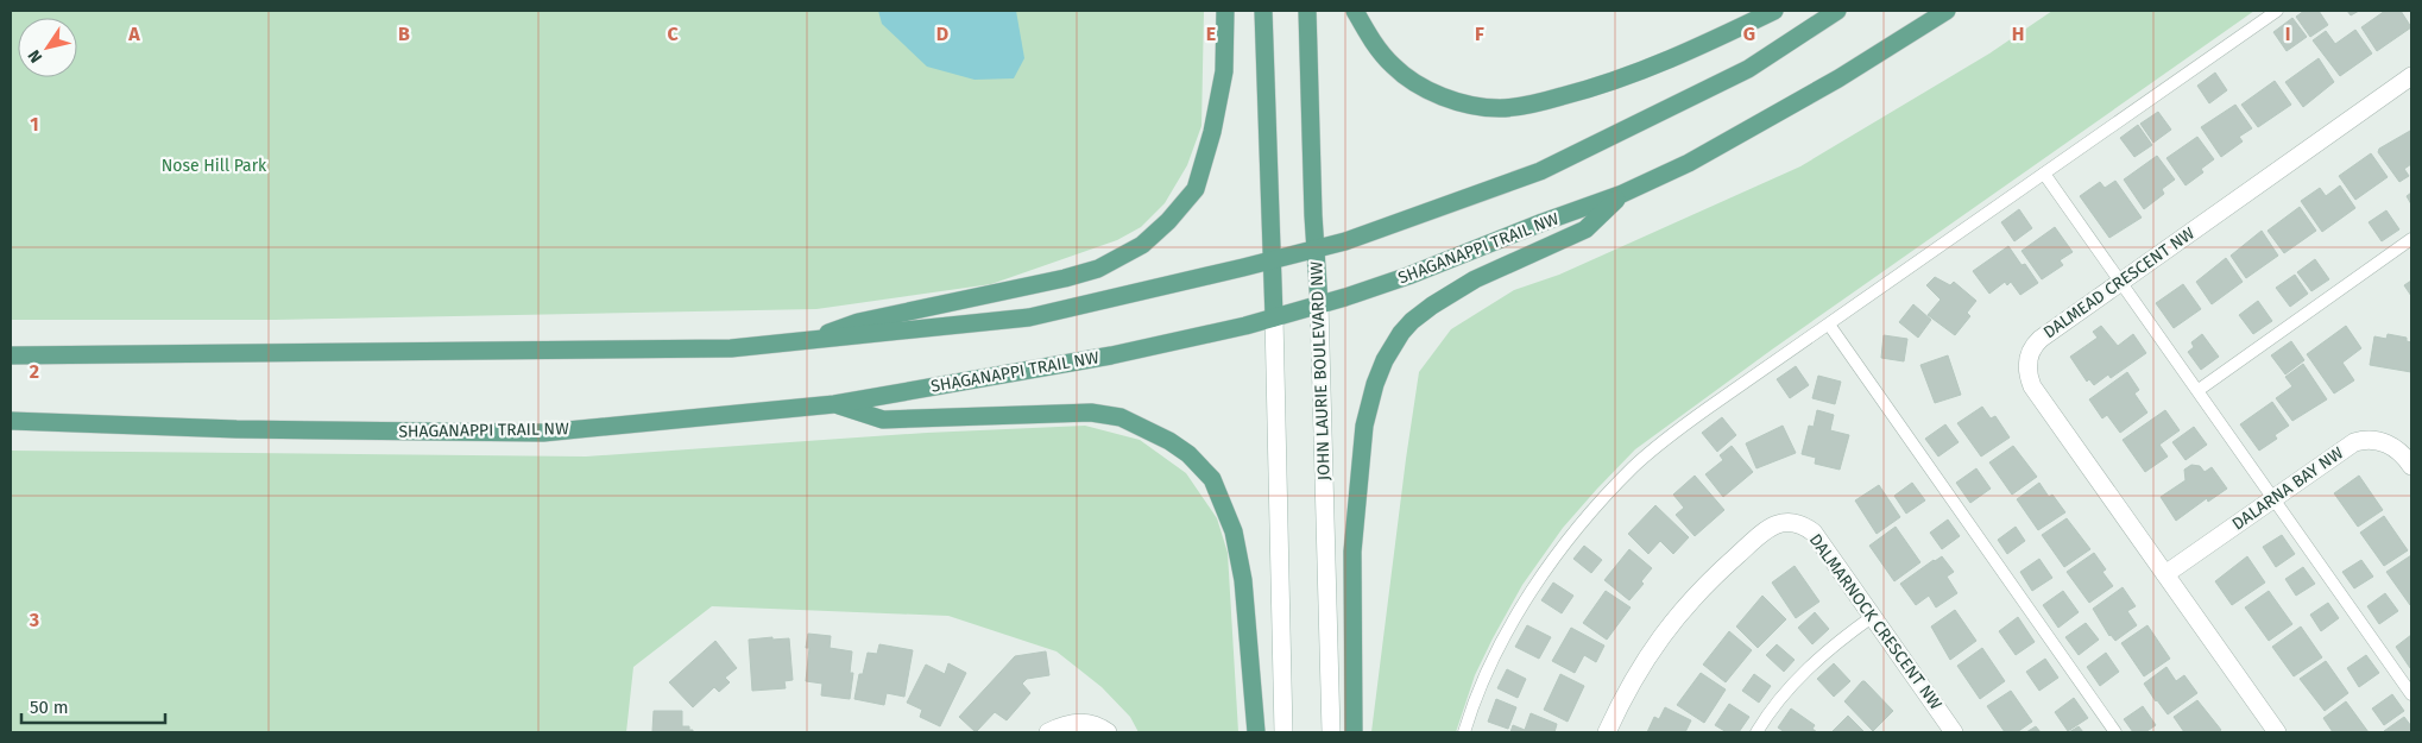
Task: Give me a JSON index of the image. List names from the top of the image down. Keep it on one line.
{"streets":{"main road":["SHAGANAPPI TRAIL NW","JOHN LAURIE BOULEVARD NW"],"street":["DALMEAD CRESCENT NW","DALARNA BAY NW","DALMARNOCK CRESCENT NW"]},"crossings":[["SHAGANAPPI TRAIL NW","JOHN LAURIE BOULEVARD NW"],["DALMEAD CRESCENT NW","DALARNA BAY NW"]],"parks":["Nose Hill Park"],"scale_bar":"50 m","north":"bottom left","grid":{"columns":["A","B","C","D","E","F","G","H","I"],"rows":["1","2","3"]}}
